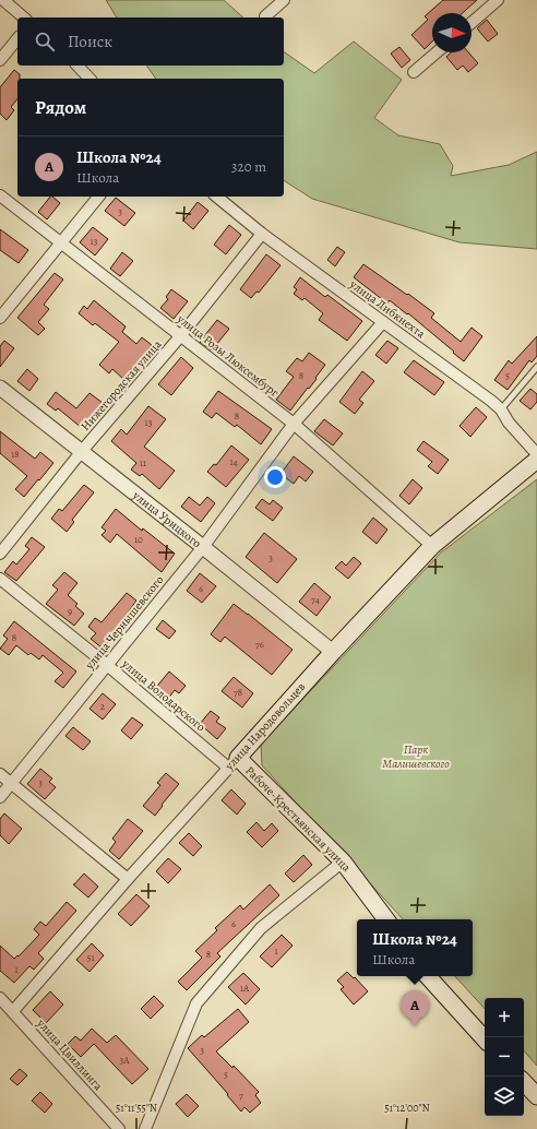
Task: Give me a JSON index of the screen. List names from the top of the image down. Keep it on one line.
{"streets":{"main road":["улица Народовольцев","Рабоче-Крестьянская улица"],"street":["улица Либкнехта","улица Розы Люксембург","Нижегородская улица","улица Урицкого","улица Чернышевского","улица Володарского","улица Цвиллинга"]},"crossings":[["улица Либкнехта","Нижегородская улица"],["улица Либкнехта","улица Чернышевского"],["улица Розы Люксембург","Нижегородская улица"],["улица Розы Люксембург","улица Чернышевского"],["улица Розы Люксембург","улица Народовольцев"],["Нижегородская улица","улица Урицкого"],["улица Урицкого","улица Чернышевского"],["улица Урицкого","улица Народовольцев"],["улица Чернышевского","улица Володарского"],["улица Володарского","улица Народовольцев"],["улица Володарского","Рабоче-Крестьянская улица"],["улица Народовольцев","Рабоче-Крестьянская улица"],["улица Народовольцев","улица Цвиллинга"]],"parks":["Парк Малишевского"],"house_numbers":["3","13","8","5","8","13","18","14","11","10","3","6","74","9","8","76","78","2","3","6","1","8","51","1","1А","3","3А","5","7"],"north":"right","page":{"search":"Поиск","heading":"Рядом","list":[{"mark":"A","name":"Школа №24","note":"Школа","value":"320 m"}],"popup":["Школа №24","Школа"],"pins":"A","map_buttons":["+","−"]},"coordinates":["51°11'55\"N","51°12'00\"N"]}
